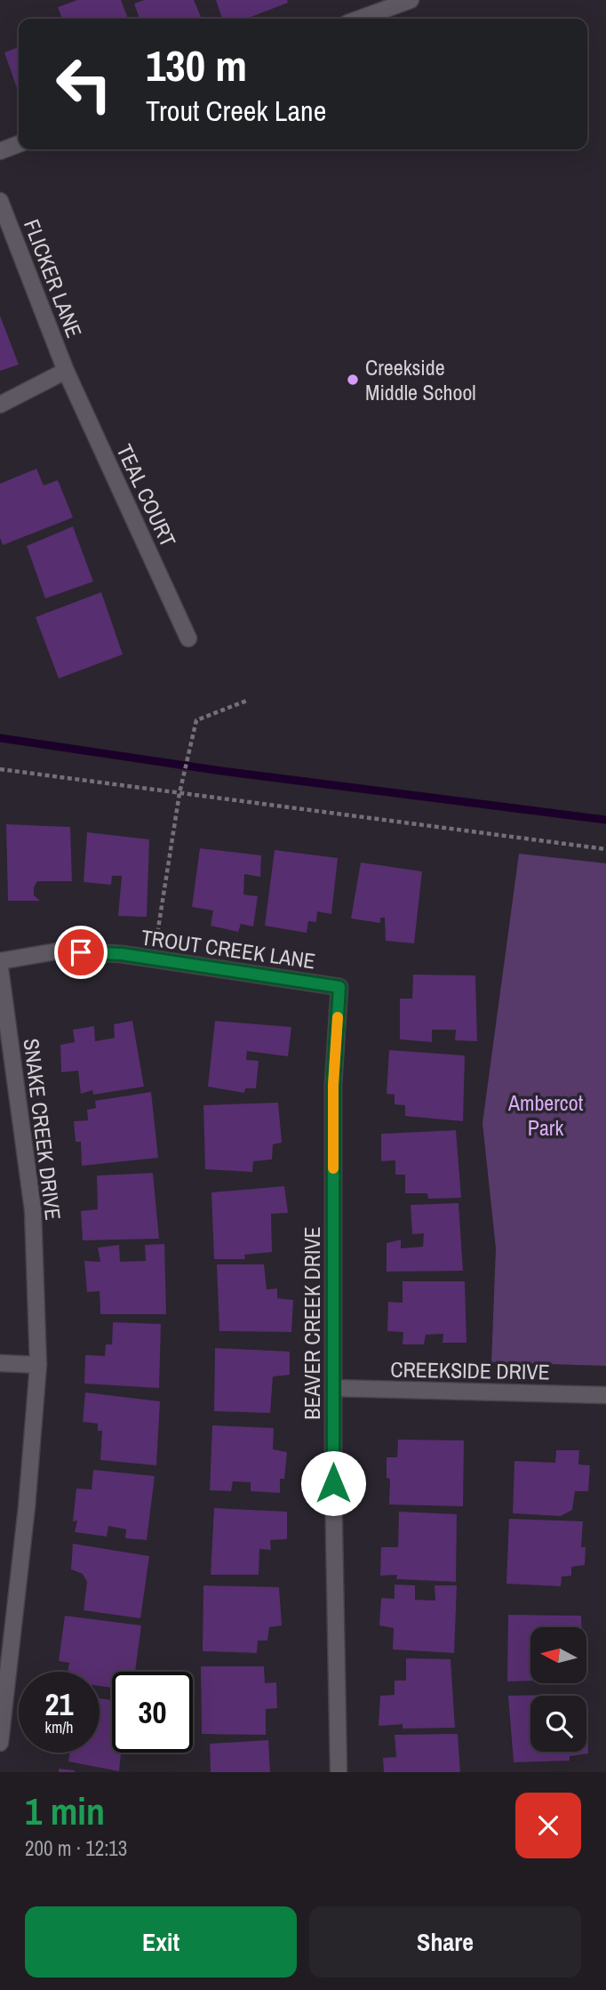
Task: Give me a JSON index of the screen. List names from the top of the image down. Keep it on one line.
{"streets":{"street":["FLICKER LANE","TEAL COURT","TROUT CREEK LANE","SNAKE CREEK DRIVE","BEAVER CREEK DRIVE","CREEKSIDE DRIVE"]},"crossings":[["FLICKER LANE","TEAL COURT"],["TROUT CREEK LANE","BEAVER CREEK DRIVE"],["BEAVER CREEK DRIVE","CREEKSIDE DRIVE"]],"parks":["Ambercot Park"],"places":["Creekside Middle School"],"north":"left","page":{"turn":["130 m","Trout Creek Lane"],"speed":"21 km/h","limit":"30","heading":["1 min","200 m · 12:13"],"buttons":["Exit","Share"]}}
